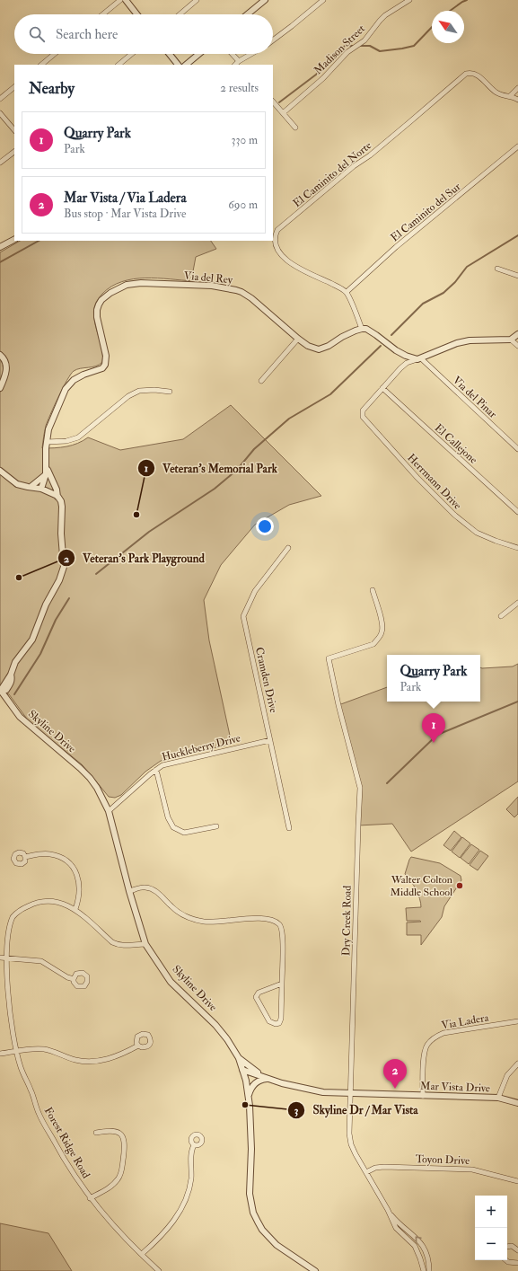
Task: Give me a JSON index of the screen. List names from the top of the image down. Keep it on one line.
{"streets":{"street":["Madison Street","El Caminito del Norte","El Caminito del Sur","Via del Rey","Via del Pinar","El Callejone","Herrmann Drive","Cramden Drive","Skyline Drive","Huckleberry Drive","Dry Creek Road","Via Ladera","Mar Vista Drive","Forest Ridge Road","Toyon Drive"]},"crossings":[["El Caminito del Norte","El Caminito del Sur"],["Via del Rey","Skyline Drive"],["El Callejone","Herrmann Drive"],["Cramden Drive","Huckleberry Drive"],["Skyline Drive","Huckleberry Drive"],["Skyline Drive","Mar Vista Drive"],["Skyline Drive","Forest Ridge Road"],["Dry Creek Road","Mar Vista Drive"],["Dry Creek Road","Toyon Drive"],["Via Ladera","Mar Vista Drive"]],"places":["Veteran's Memorial Park","Veteran's Park Playground","Walter Colton Middle School","Skyline Dr / Mar Vista"],"north":"top left","page":{"search":"Search here","heading":["Nearby","2 results"],"list":[{"mark":"1","name":"Quarry Park","note":"Park","value":"330 m"},{"mark":"2","name":"Mar Vista / Via Ladera","note":"Bus stop · Mar Vista Drive","value":"690 m"}],"popup":["Quarry Park","Park"],"pins":["1","2"],"map_buttons":["+","−"]}}
